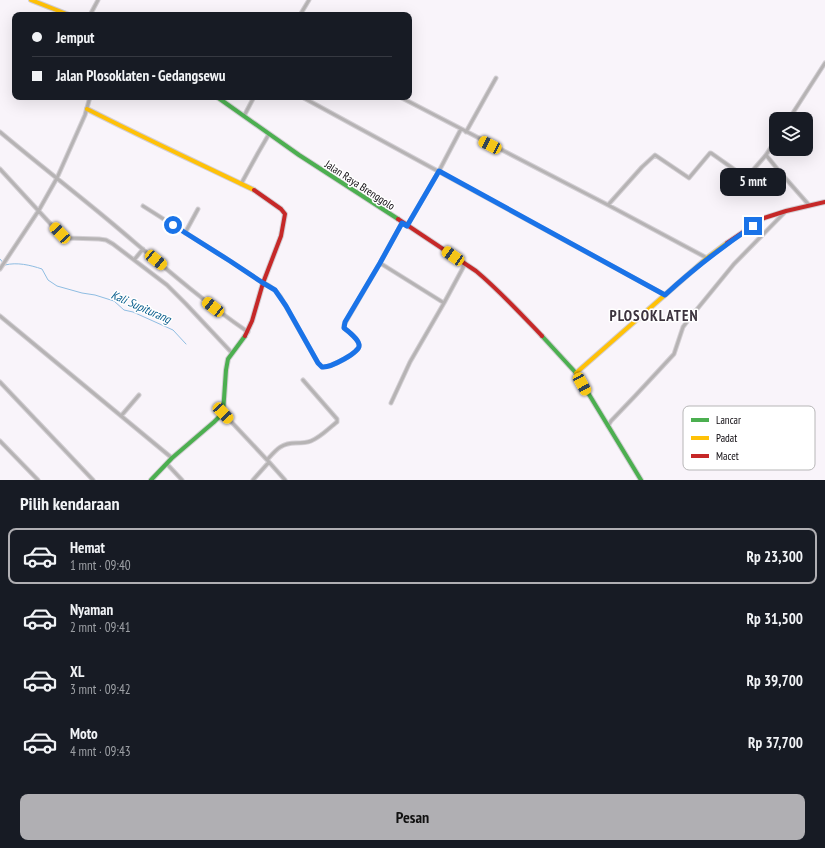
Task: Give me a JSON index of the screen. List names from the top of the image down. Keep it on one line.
{"streets":{"main road":["Jalan Raya Brenggolo"]},"districts":["PLOSOKLATEN"],"water":["Kali Supiturang"],"legend":["Lancar","Padat","Macet"],"page":{"banner":["Jemput","Jalan Plosoklaten - Gedangsewu"],"bubble":"5 mnt","heading":"Pilih kendaraan","list":[{"name":"Hemat","note":"1 mnt · 09:40","value":"Rp 23,300"},{"name":"Nyaman","note":"2 mnt · 09:41","value":"Rp 31,500"},{"name":"XL","note":"3 mnt · 09:42","value":"Rp 39,700"},{"name":"Moto","note":"4 mnt · 09:43","value":"Rp 37,700"}],"buttons":"Pesan"}}
